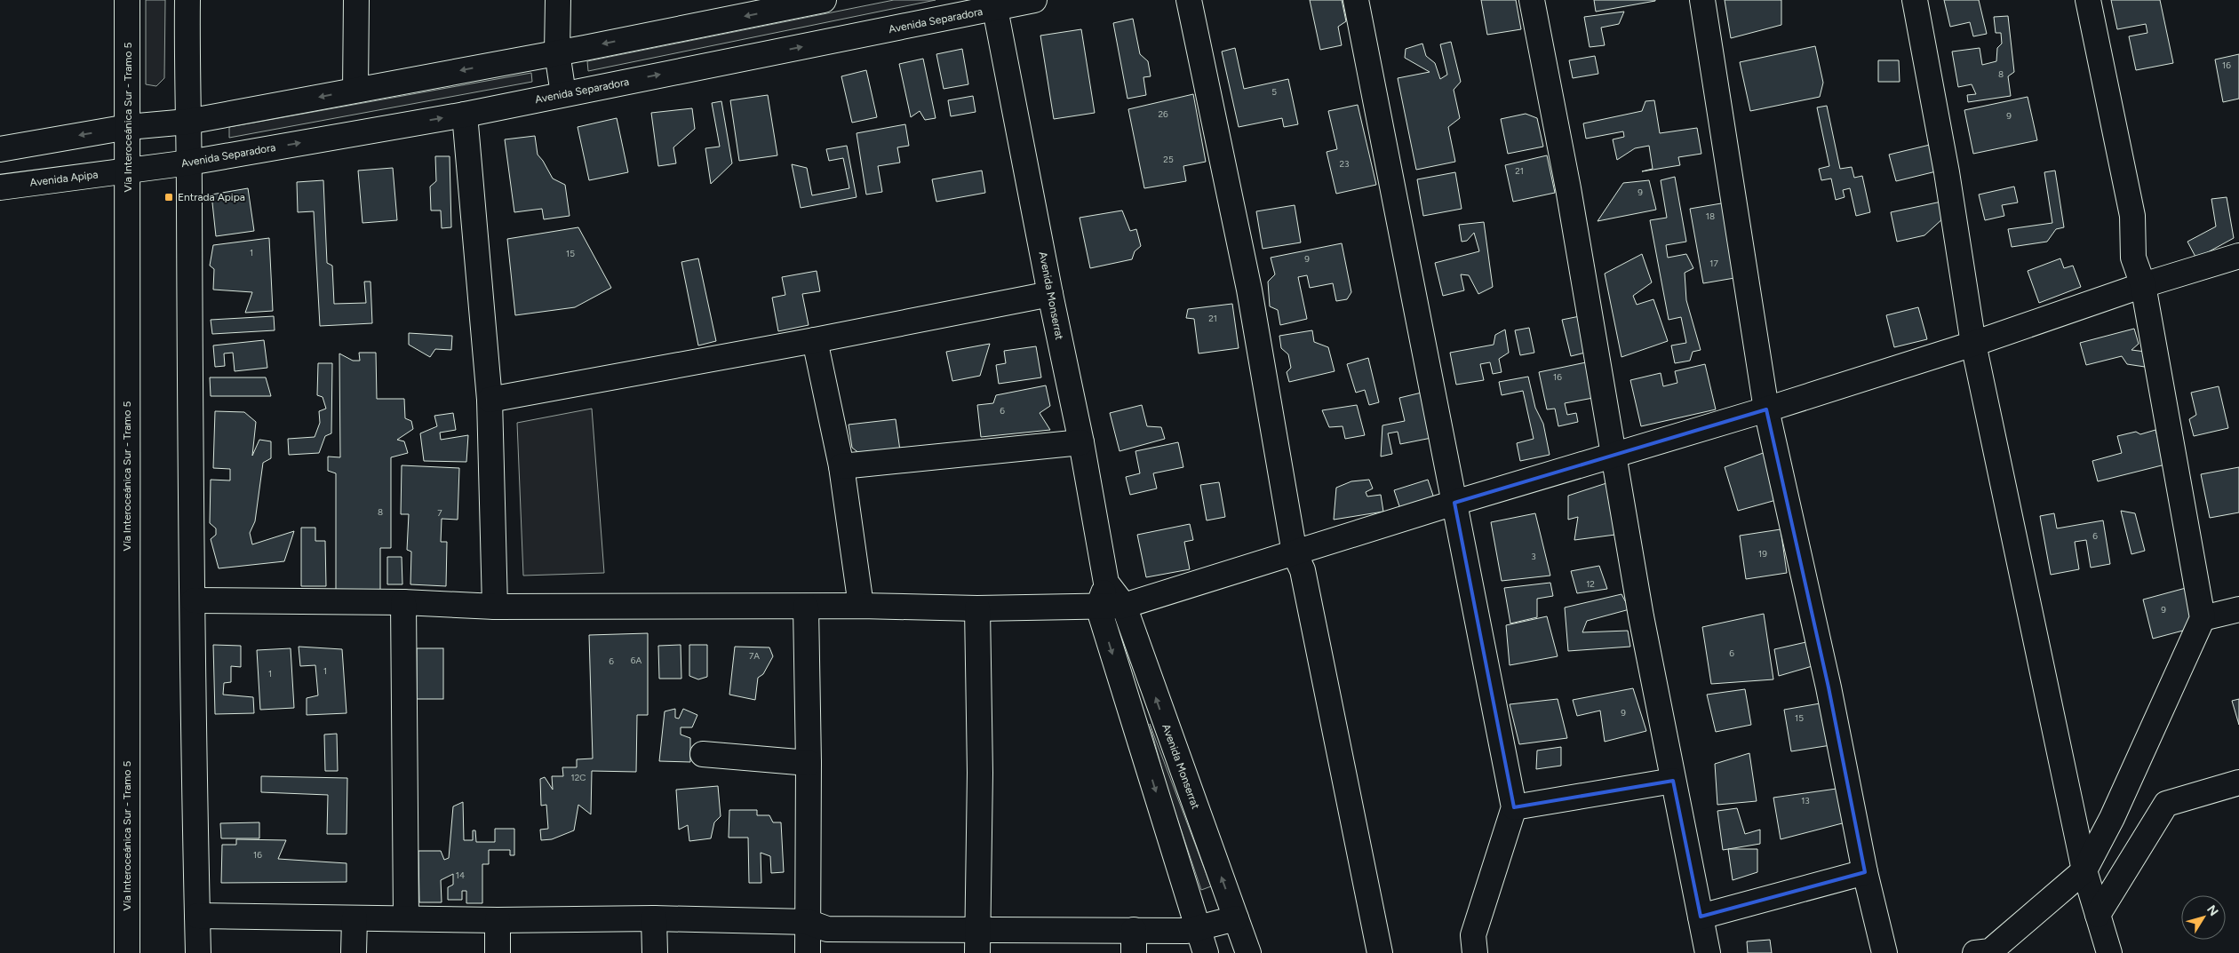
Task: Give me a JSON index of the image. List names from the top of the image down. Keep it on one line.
{"streets":{"main road":["Avenida Separadora","Vía Interoceánica Sur - Tramo 5","Avenida Apipa","Avenida Monserrat"]},"crossings":[["Avenida Separadora","Vía Interoceánica Sur - Tramo 5"],["Avenida Separadora","Avenida Apipa"],["Avenida Separadora","Avenida Monserrat"],["Vía Interoceánica Sur - Tramo 5","Avenida Apipa"]],"places":{"transit":["Entrada Apipa"]},"house_numbers":["16","8","5","26","9","25","23","21","9","18","1","15","9","17","21","16","6","8","7","6","19","3","12","9","6","7A","6A","6","1","1","9","15","12C","13","16","14"],"north":"top right"}
